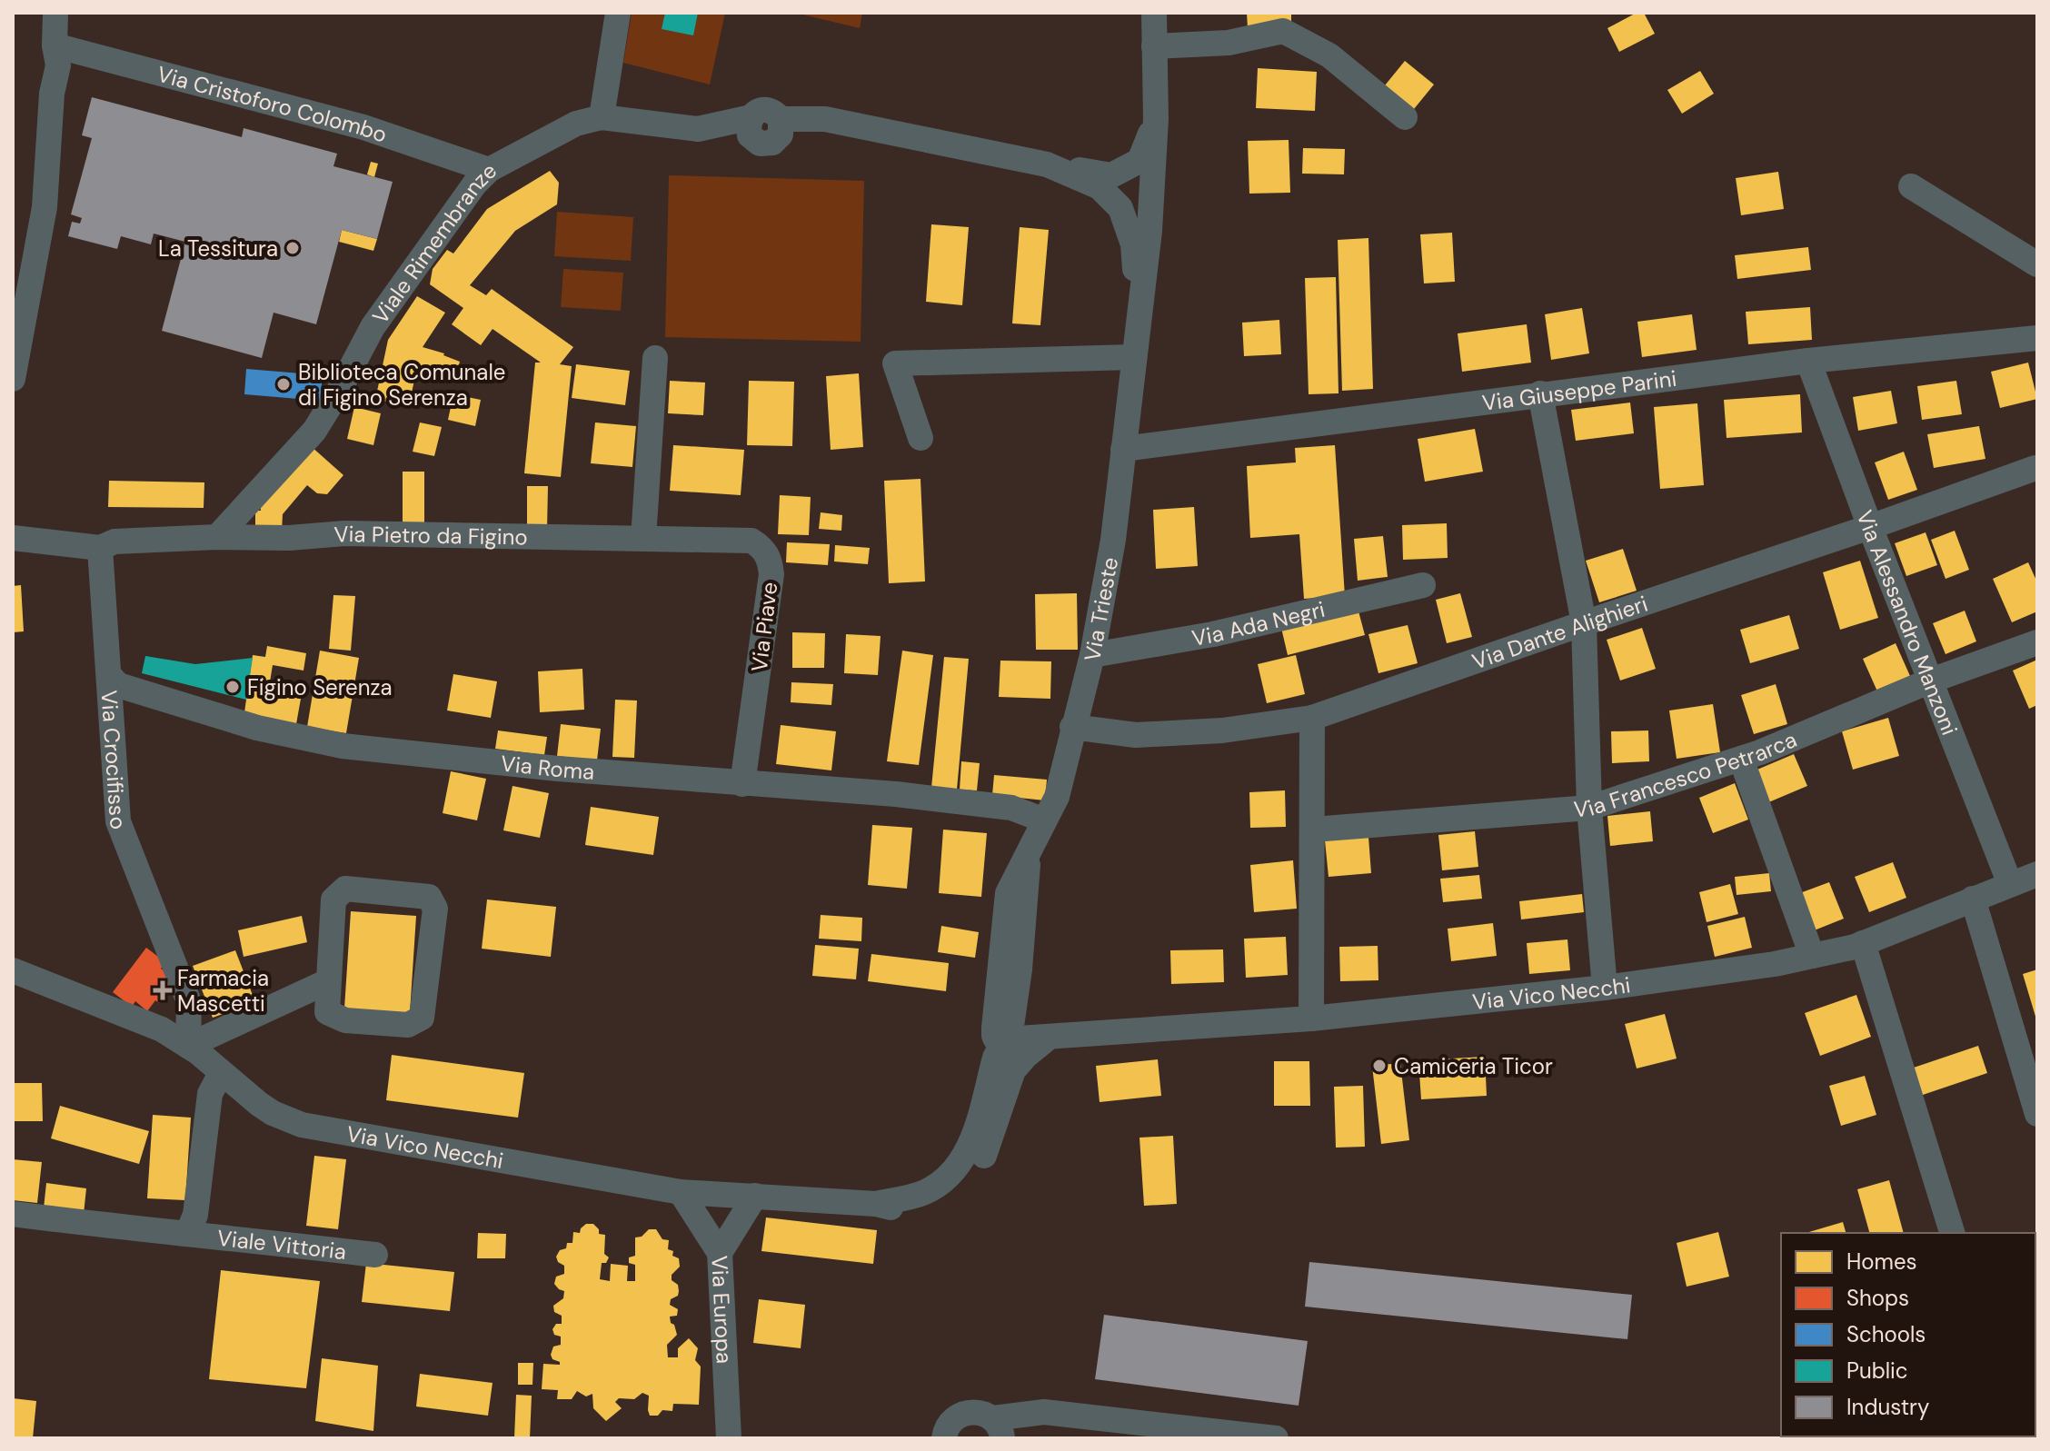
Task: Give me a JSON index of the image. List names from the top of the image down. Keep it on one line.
{"streets":{"street":["Via Cristoforo Colombo","Viale Rimembranze","Via Giuseppe Parini","Via Pietro da Figino","Via Trieste","Via Ada Negri","Via Alessandro Manzoni","Via Piave","Via Dante Alighieri","Via Crocifisso","Via Roma","Via Francesco Petrarca","Via Vico Necchi","Viale Vittoria","Via Europa"]},"crossings":[["Via Cristoforo Colombo","Viale Rimembranze"],["Viale Rimembranze","Via Pietro da Figino"],["Via Giuseppe Parini","Via Trieste"],["Via Giuseppe Parini","Via Alessandro Manzoni"],["Via Pietro da Figino","Via Piave"],["Via Pietro da Figino","Via Crocifisso"],["Via Trieste","Via Ada Negri"],["Via Trieste","Via Dante Alighieri"],["Via Trieste","Via Roma"],["Via Trieste","Via Vico Necchi"],["Via Alessandro Manzoni","Via Dante Alighieri"],["Via Alessandro Manzoni","Via Francesco Petrarca"],["Via Alessandro Manzoni","Via Vico Necchi"],["Via Piave","Via Roma"],["Via Crocifisso","Via Roma"],["Via Crocifisso","Via Vico Necchi"],["Via Vico Necchi","Via Europa"]],"places":{"other":["La Tessitura","Biblioteca Comunale di Figino Serenza","Figino Serenza","Camiceria Ticor"],"health":["Farmacia Mascetti"]},"legend":["Homes","Shops","Schools","Public","Industry"]}
